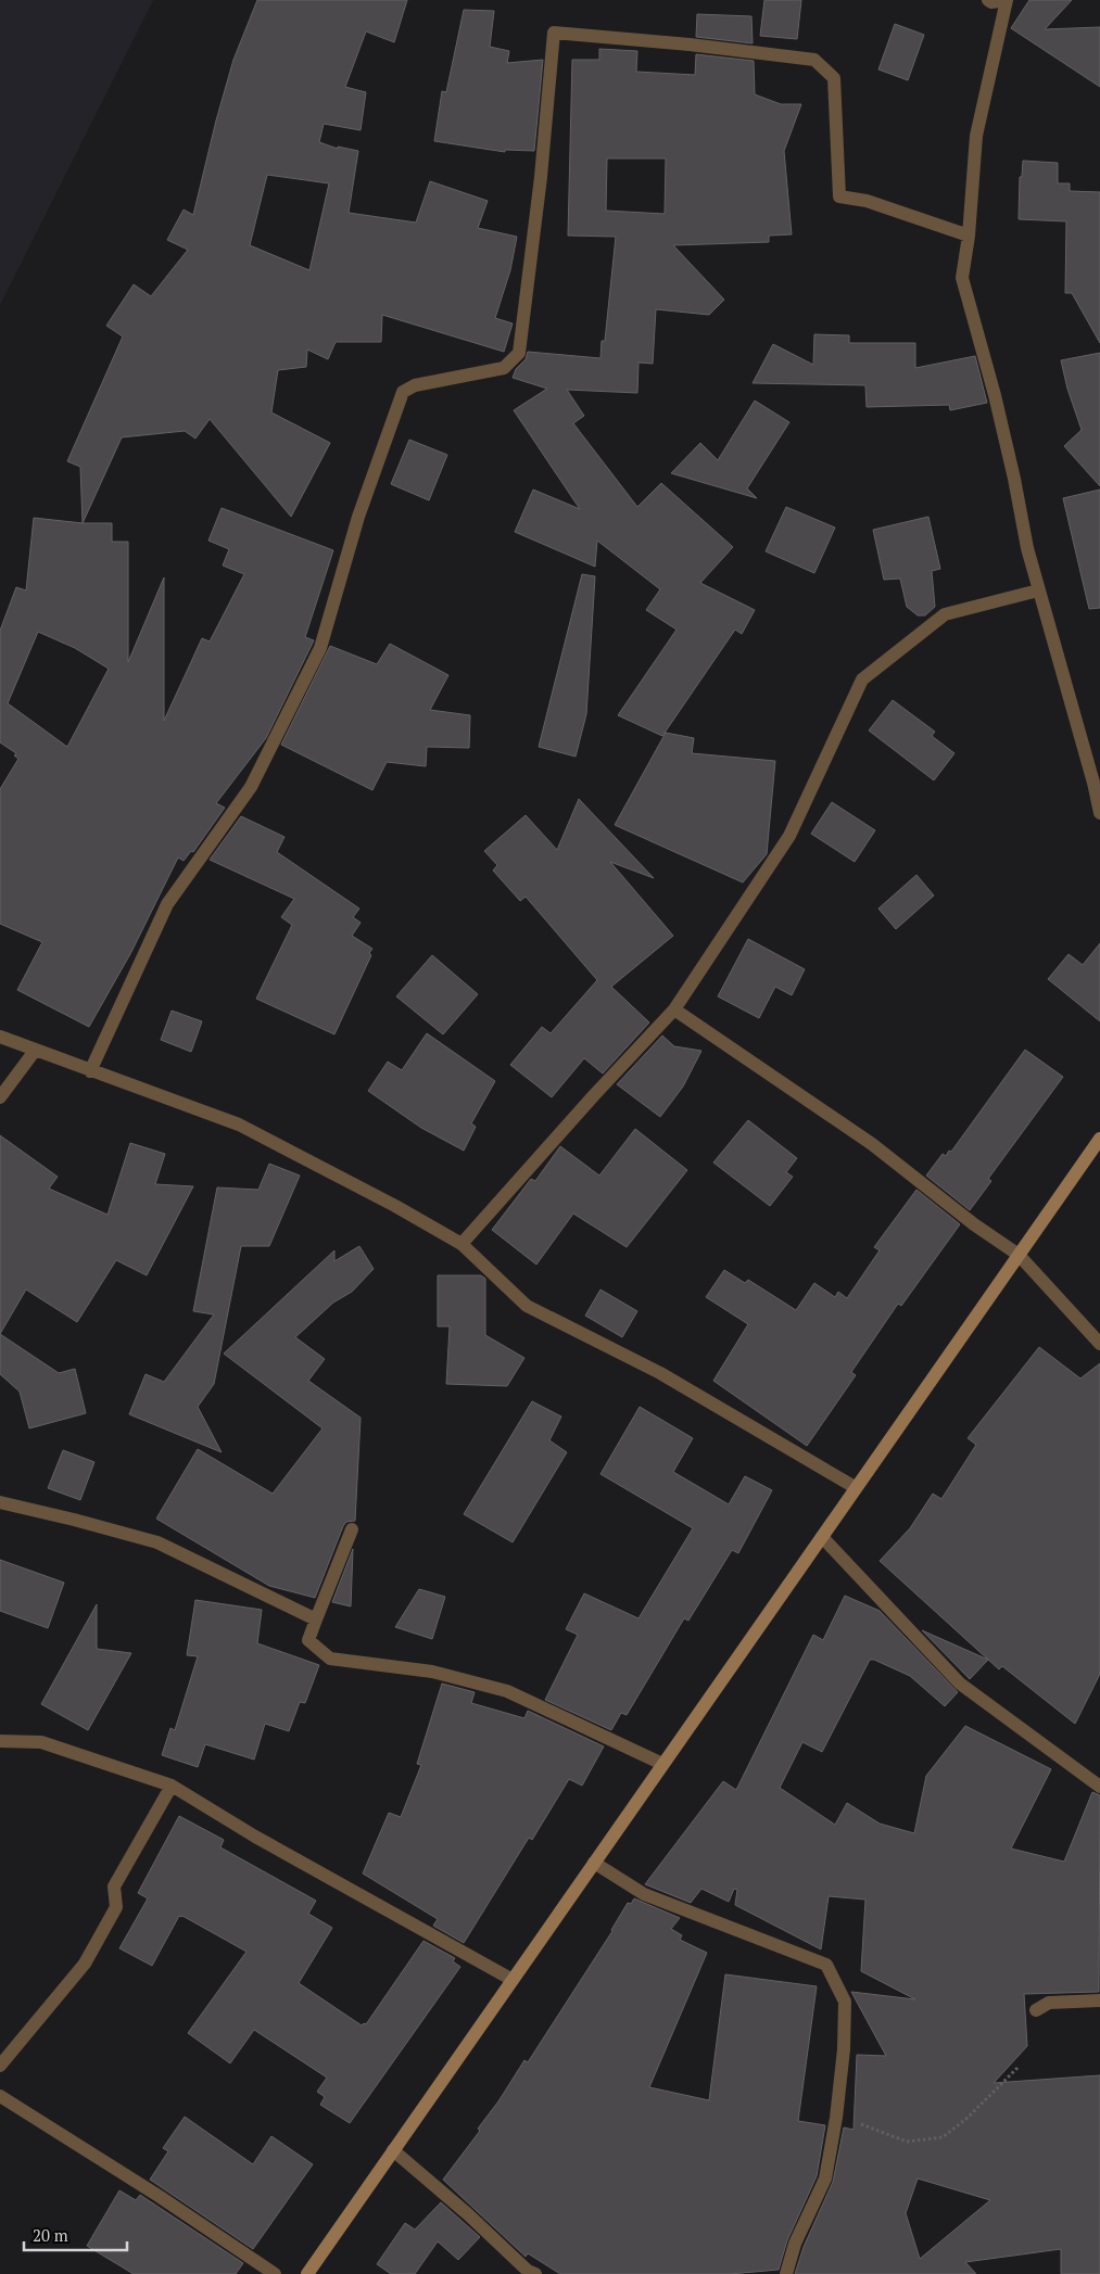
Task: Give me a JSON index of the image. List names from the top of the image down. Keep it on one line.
{"scale_bar":"20 m"}
